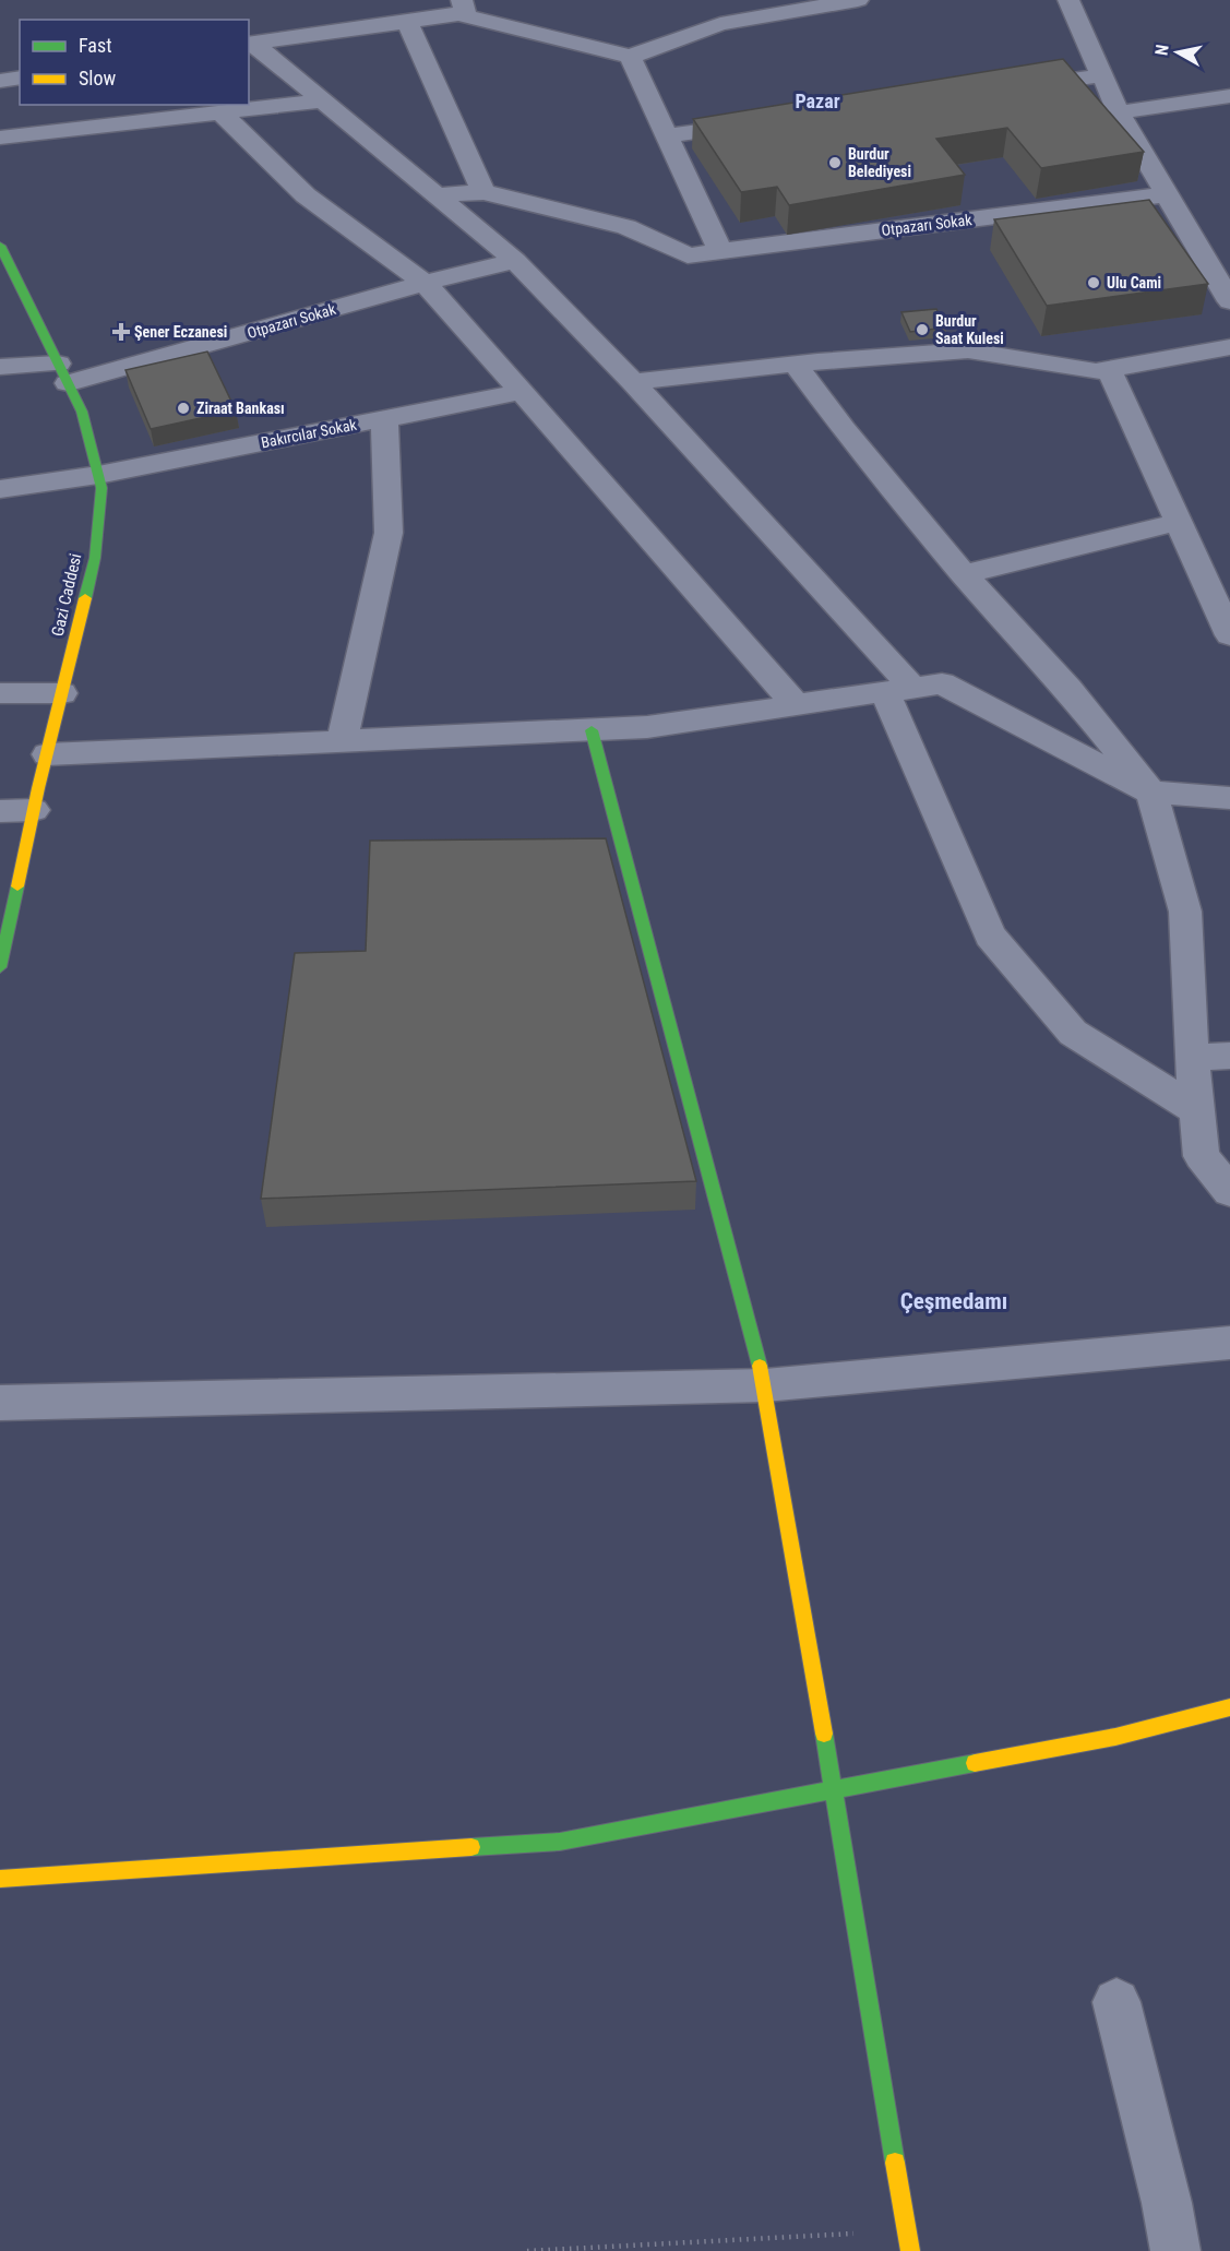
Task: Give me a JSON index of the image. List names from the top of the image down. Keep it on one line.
{"streets":{"street":["Otpazarı Sokak","Bakırcılar Sokak","Gazi Caddesi"]},"crossings":[["Otpazarı Sokak","Gazi Caddesi"],["Bakırcılar Sokak","Gazi Caddesi"]],"districts":["Pazar","Çeşmedamı"],"places":{"other":["Burdur Belediyesi","Ulu Cami","Burdur Saat Kulesi","Ziraat Bankası"],"health":["Şener Eczanesi"]},"legend":["Fast","Slow"],"north":"left"}
